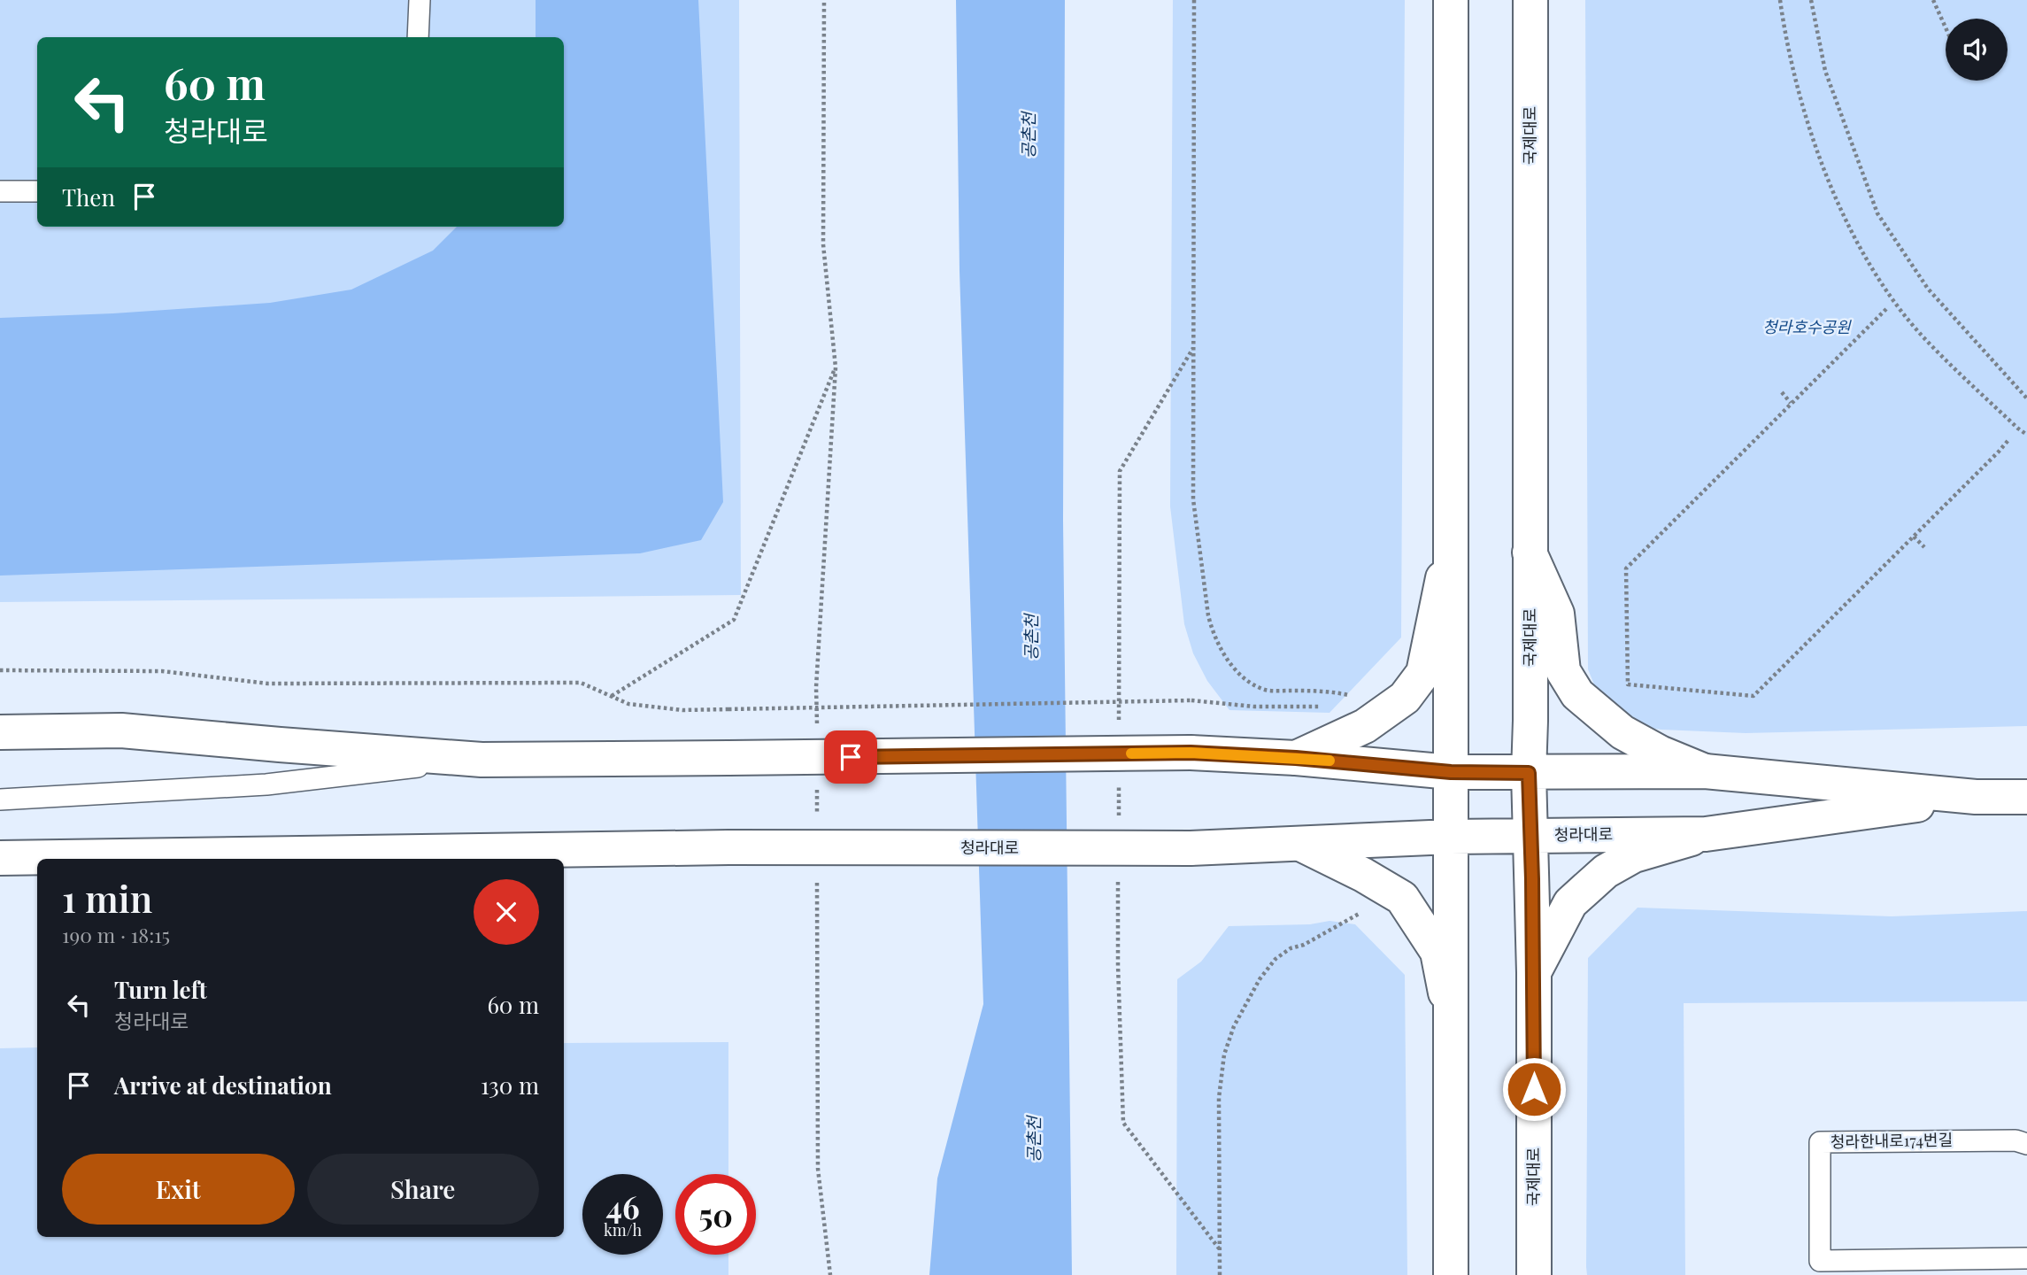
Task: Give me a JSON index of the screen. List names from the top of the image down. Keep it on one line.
{"streets":{"main road":["국제대로","청라대로"],"lane":["청라한내로174번길"]},"crossings":[["국제대로","청라대로"]],"water":["공촌천"],"parks":["청라호수공원"],"page":{"turn":["60 m","청라대로"],"then":"Then","heading":["1 min","190 m · 18:15"],"list":[{"name":"Turn left","note":"청라대로","value":"60 m"},{"name":"Arrive at destination","value":"130 m"}],"buttons":["Exit","Share"],"speed":"46 km/h","limit":"50"}}
